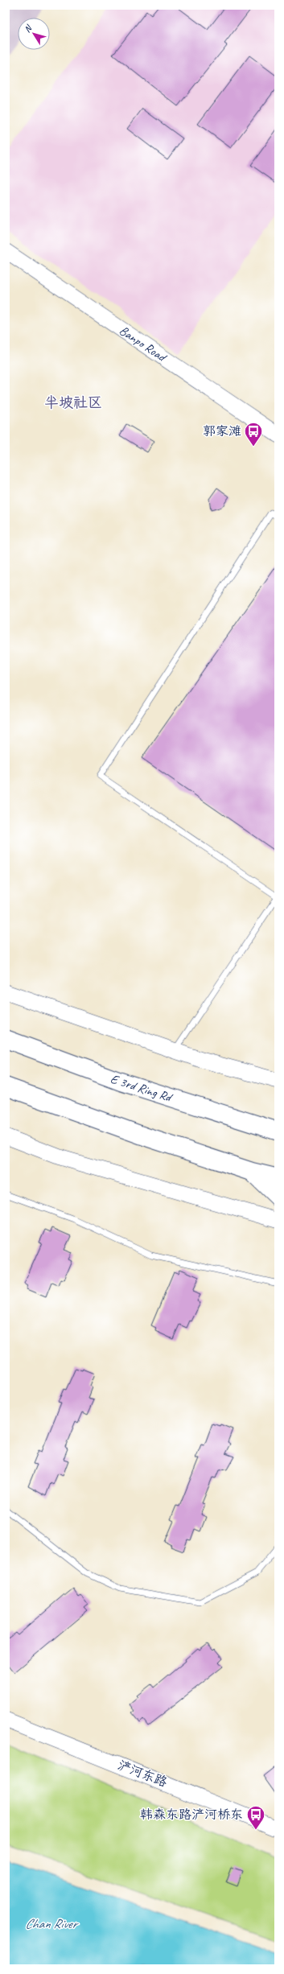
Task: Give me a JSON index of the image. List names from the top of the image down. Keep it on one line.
{"streets":{"highway":["E 3rd Ring Rd"],"street":["Banpo Road","浐河东路"]},"districts":["半坡社区"],"water":["Chan River"],"places":{"bus stop":["郭家滩","韩森东路浐河桥东"]},"north":"top left"}
